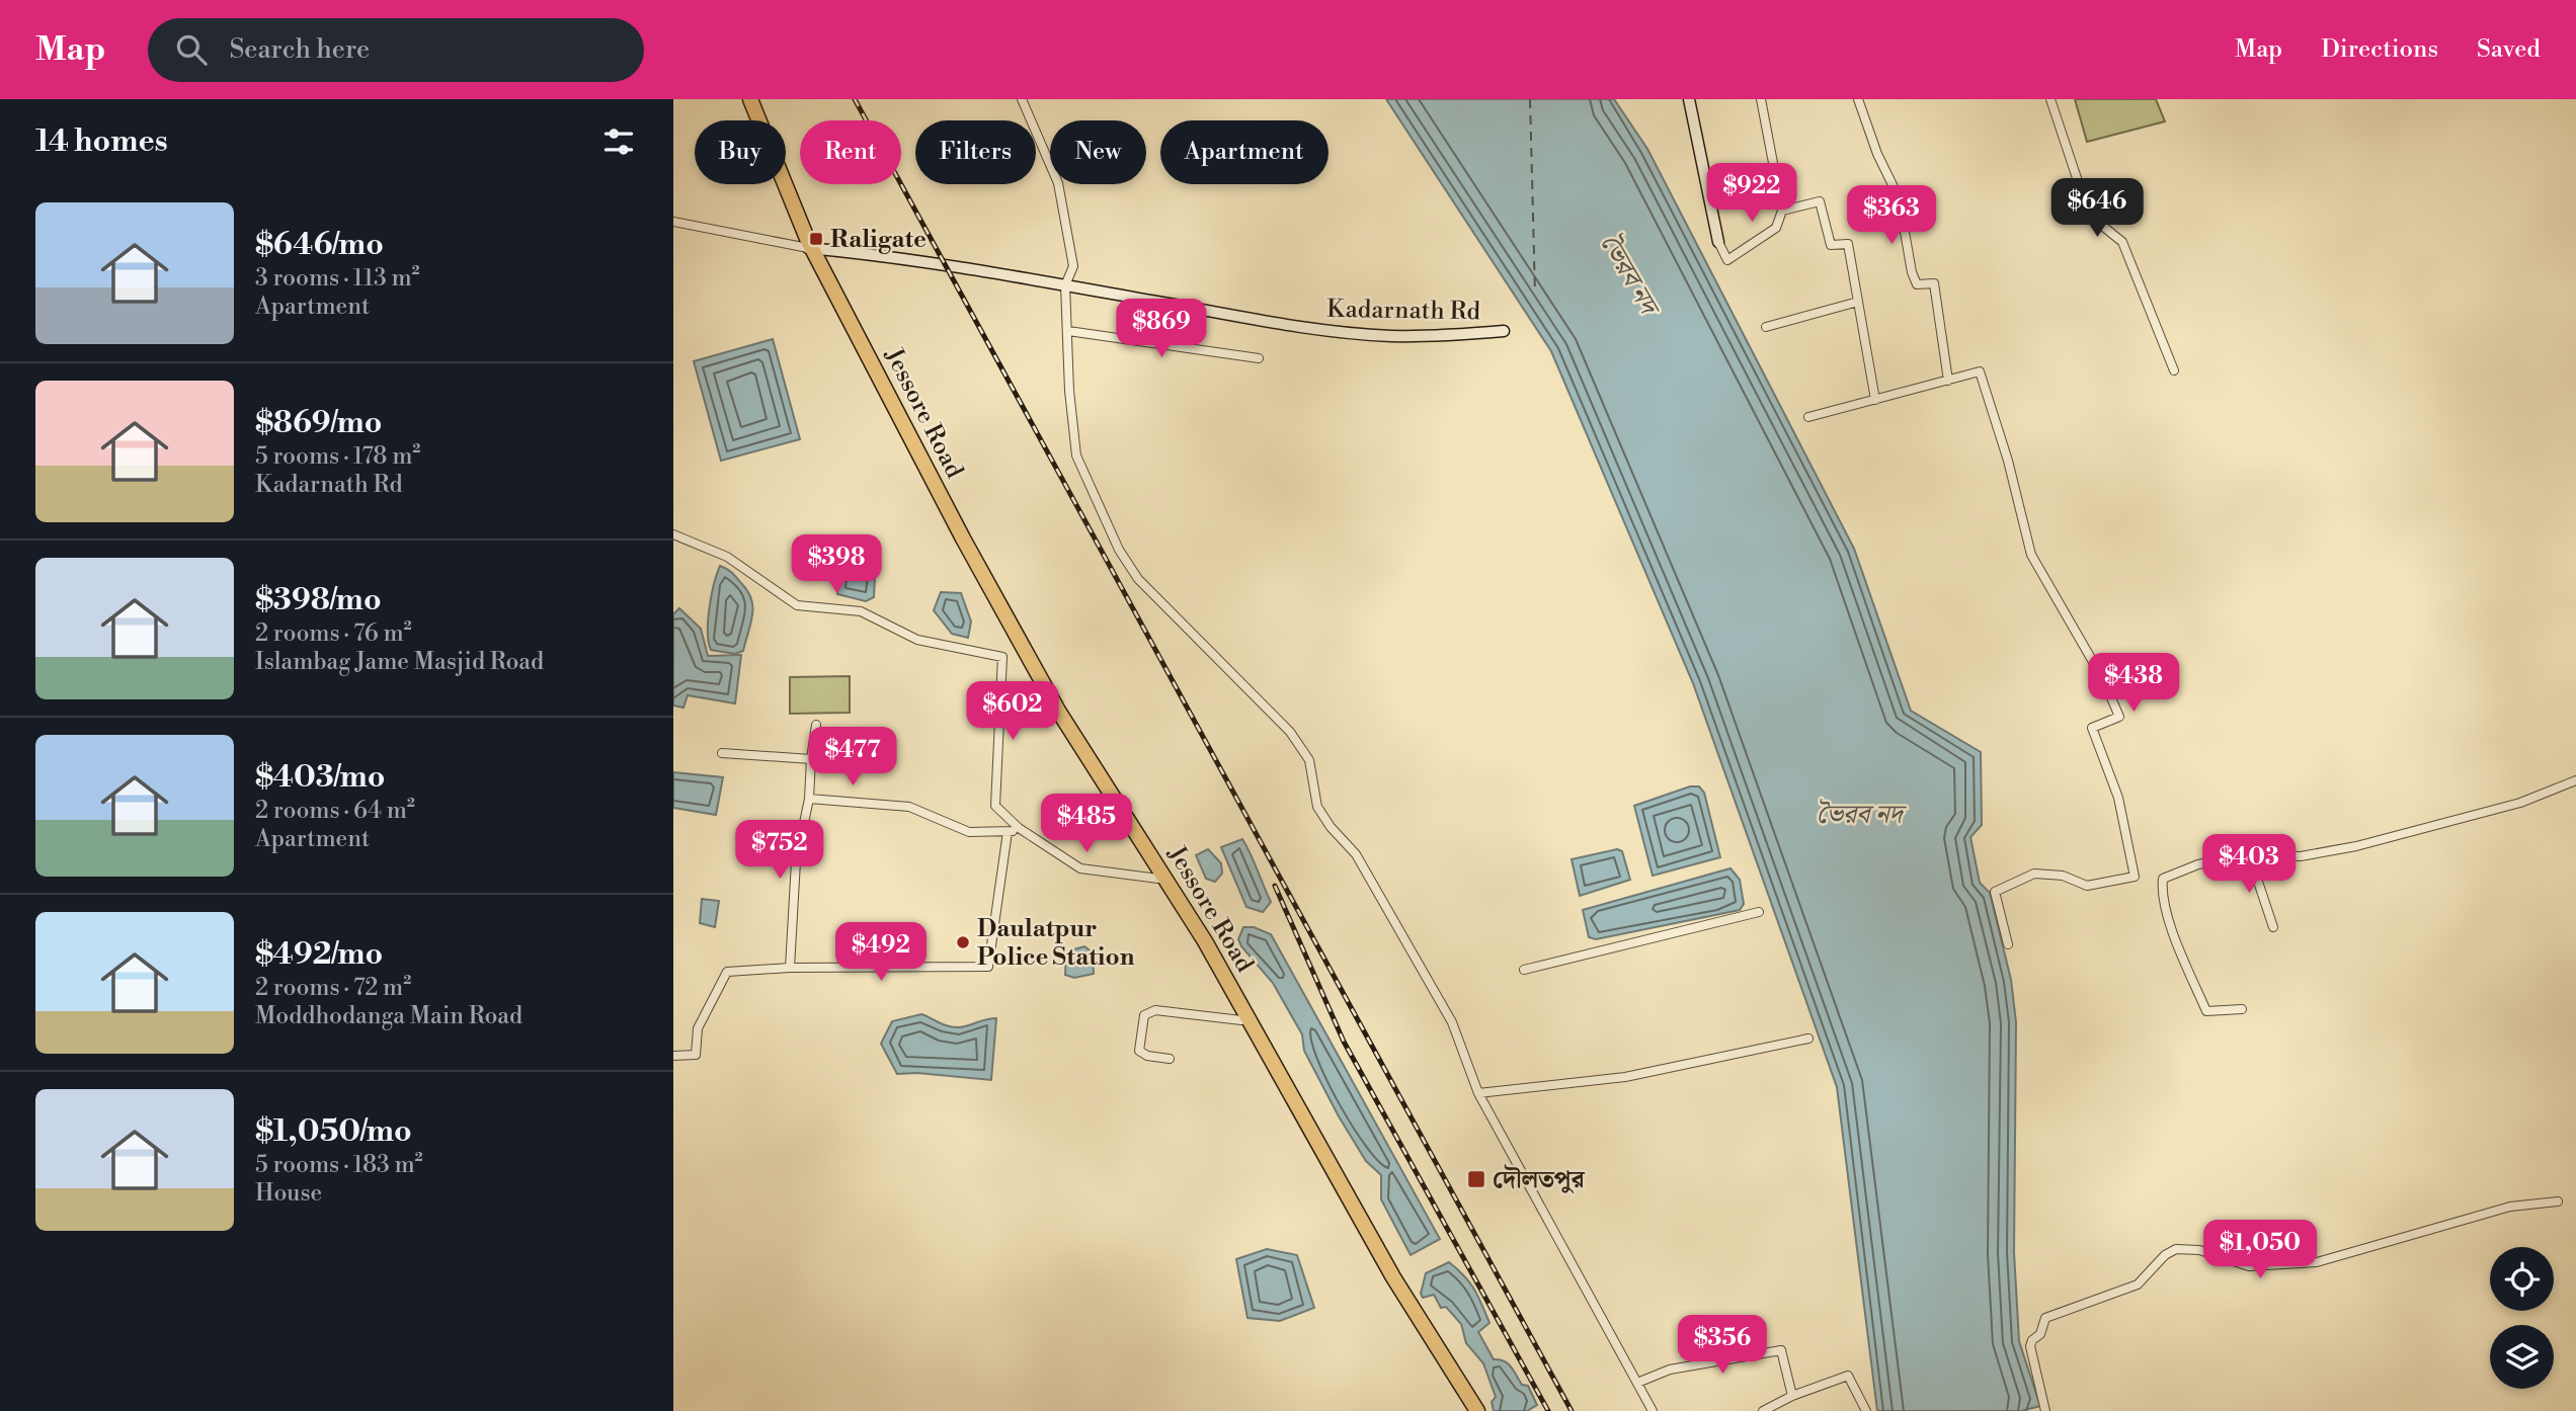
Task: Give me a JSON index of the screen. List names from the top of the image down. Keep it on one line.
{"streets":{"highway":["Jessore Road"],"main road":["Kadarnath Rd"]},"crossings":[["Kadarnath Rd","Jessore Road"]],"water":["ভৈরব নদ"],"places":{"transit":["Raligate","দৌলতপুর"],"other":["Daulatpur Police Station"]},"page":{"header":"Map","search":"Search here","nav":["Map","Directions","Saved"],"heading":"14 homes","chip":["Buy","Rent","Filters","New","Apartment"],"price":["$922","$646","$363","$869","$398","$438","$602","$477","$485","$752","$403","$492","$1,050","$356"],"list":[{"name":"$646/mo","note":"3 rooms · 113 m² · Apartment"},{"name":"$869/mo","note":"5 rooms · 178 m² · Kadarnath Rd"},{"name":"$398/mo","note":"2 rooms · 76 m² · Islambag Jame Masjid Road"},{"name":"$403/mo","note":"2 rooms · 64 m² · Apartment"},{"name":"$492/mo","note":"2 rooms · 72 m² · Moddhodanga Main Road"},{"name":"$1,050/mo","note":"5 rooms · 183 m² · House"}]}}
